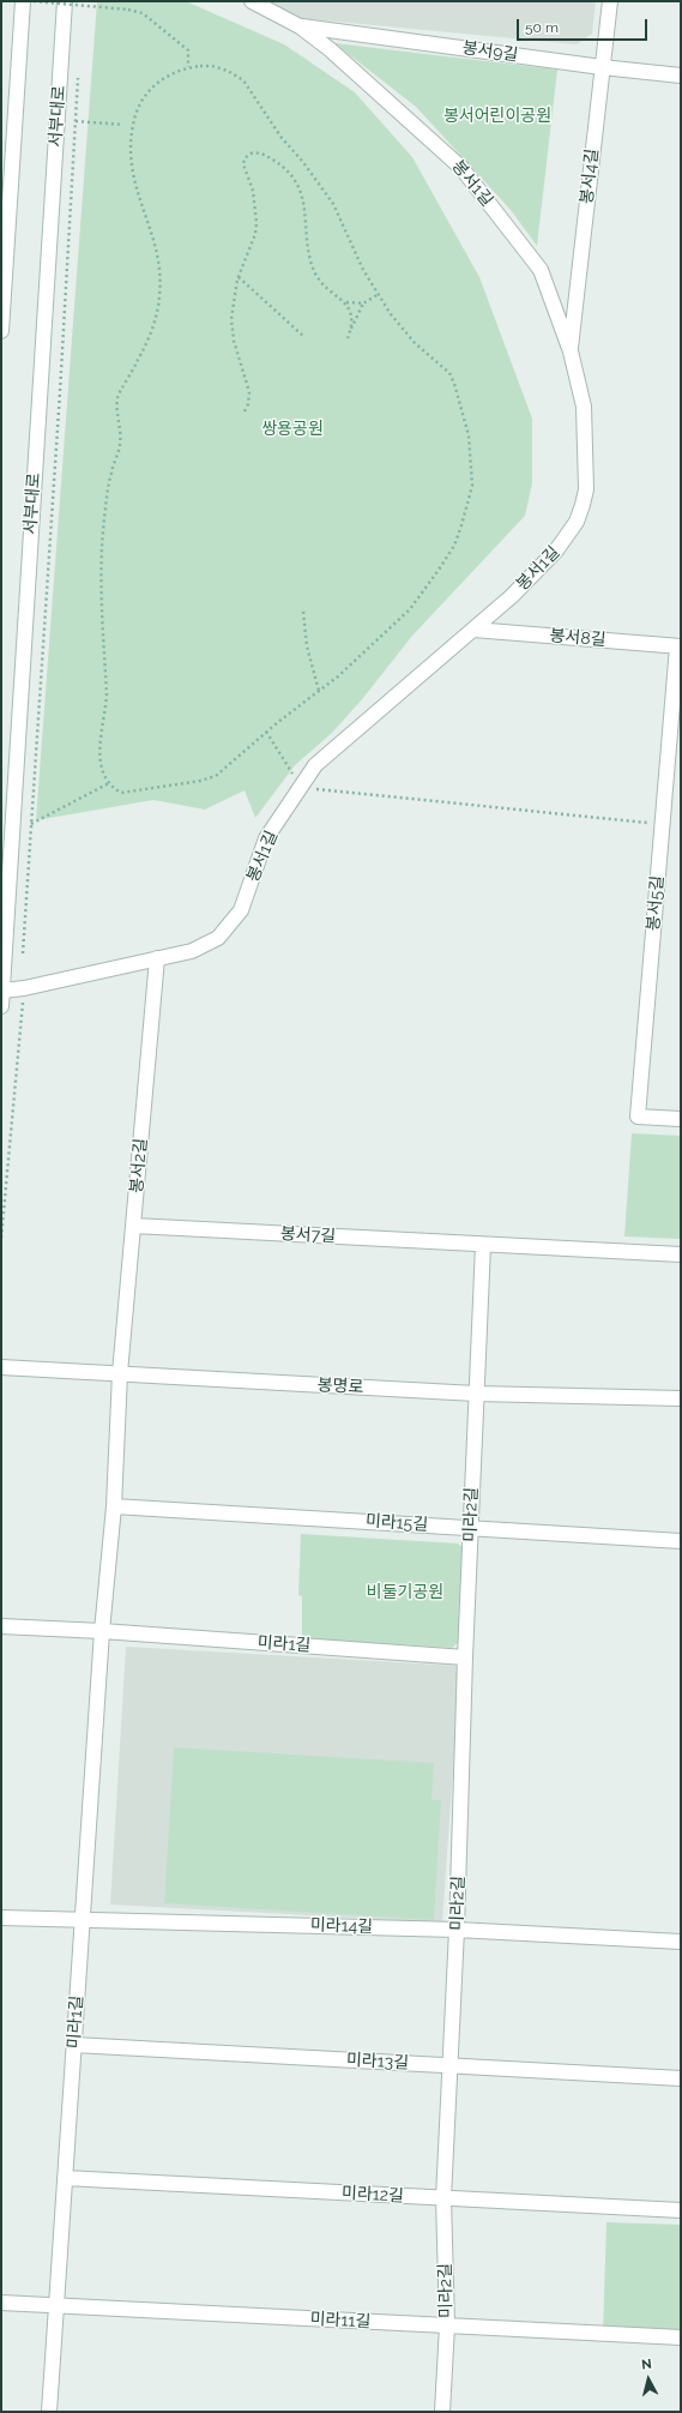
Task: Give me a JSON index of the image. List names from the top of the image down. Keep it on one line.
{"streets":{"street":["봉서9길","서부대로","봉서4길","봉서1길","봉서8길","봉서5길","봉서2길","봉서7길","봉명로","미라2길","미라15길","미라1길","미라14길","미라13길","미라12길","미라11길"]},"crossings":[["봉서9길","봉서4길"],["봉서9길","봉서1길"],["서부대로","봉서1길"],["봉서4길","봉서1길"],["봉서1길","봉서8길"],["봉서1길","봉서2길"],["봉서8길","봉서5길"],["봉서2길","봉서7길"],["봉서2길","봉명로"],["봉서2길","미라1길"],["봉명로","미라2길"],["봉명로","미라1길"],["미라2길","미라15길"],["미라2길","미라1길"],["미라2길","미라14길"],["미라2길","미라13길"],["미라2길","미라12길"],["미라2길","미라11길"],["미라15길","미라1길"],["미라1길","미라14길"],["미라1길","미라13길"],["미라1길","미라12길"],["미라1길","미라11길"]],"parks":["봉서어린이공원","쌍용공원","비둘기공원"],"scale_bar":"50 m","north":"top"}
